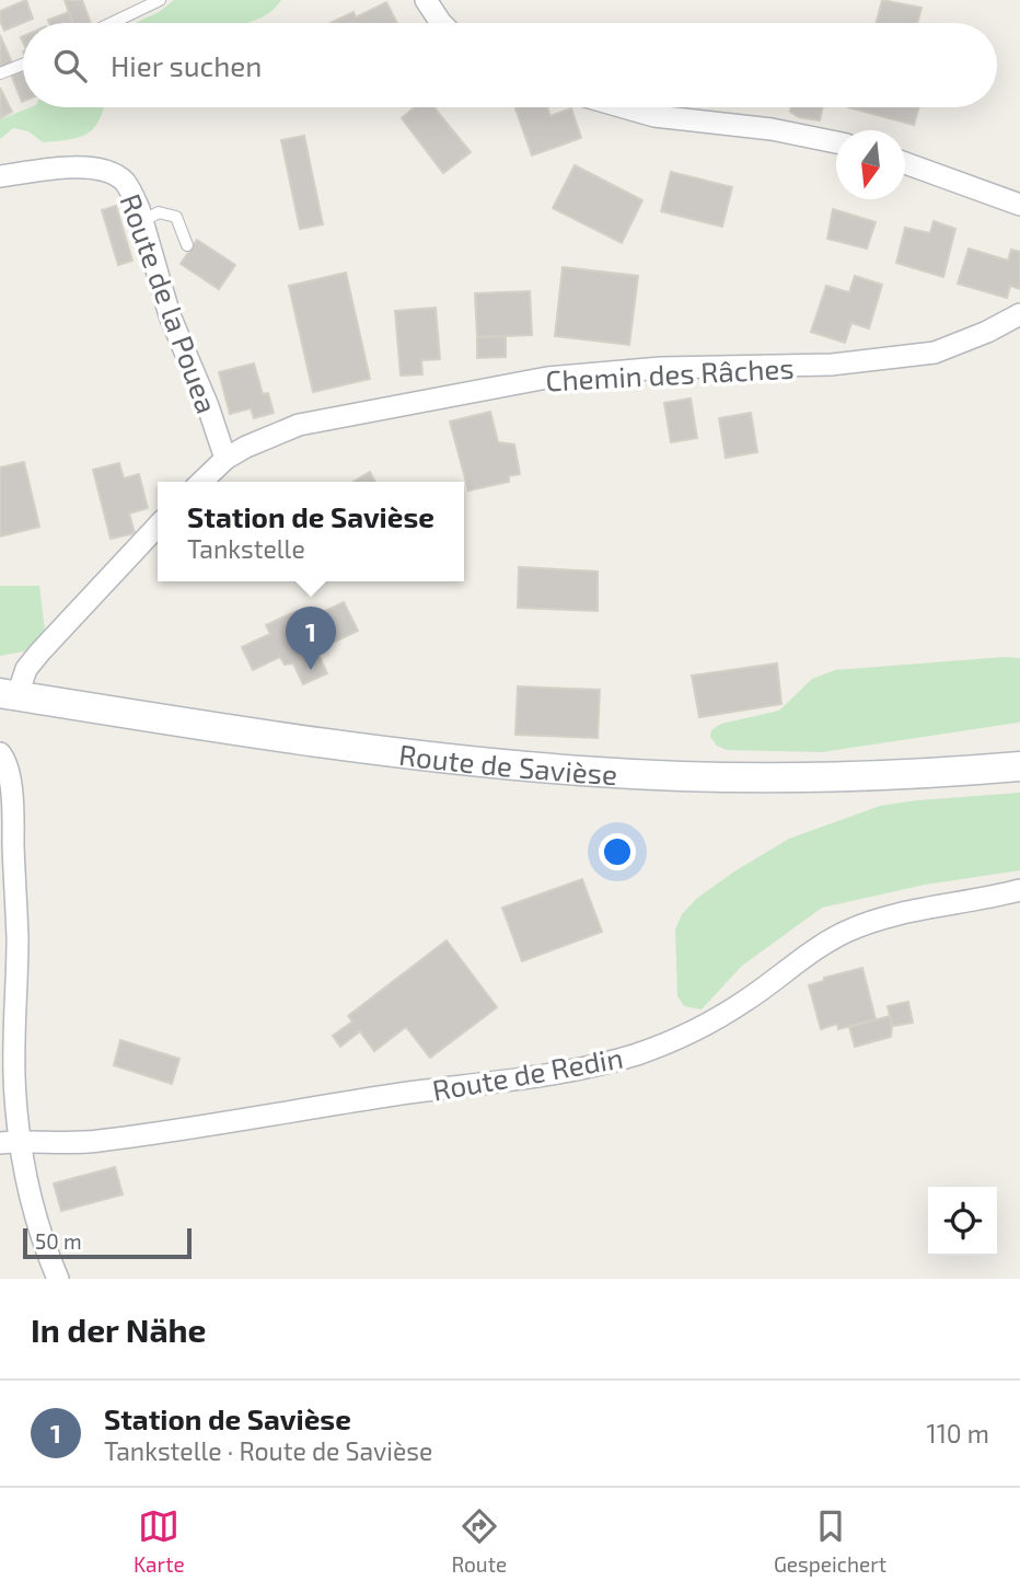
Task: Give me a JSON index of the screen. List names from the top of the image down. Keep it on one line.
{"streets":{"street":["Route de la Pouea","Chemin des Râches","Route de Savièse","Route de Redin"]},"crossings":[["Route de la Pouea","Chemin des Râches"]],"scale_bar":"50 m","north":"bottom","page":{"search":"Hier suchen","popup":["Station de Savièse","Tankstelle"],"pins":"1","scale":"50 m","heading":"In der Nähe","list":[{"mark":"1","name":"Station de Savièse","note":"Tankstelle · Route de Savièse","value":"110 m"}],"nav":["Karte","Route","Gespeichert"]}}
